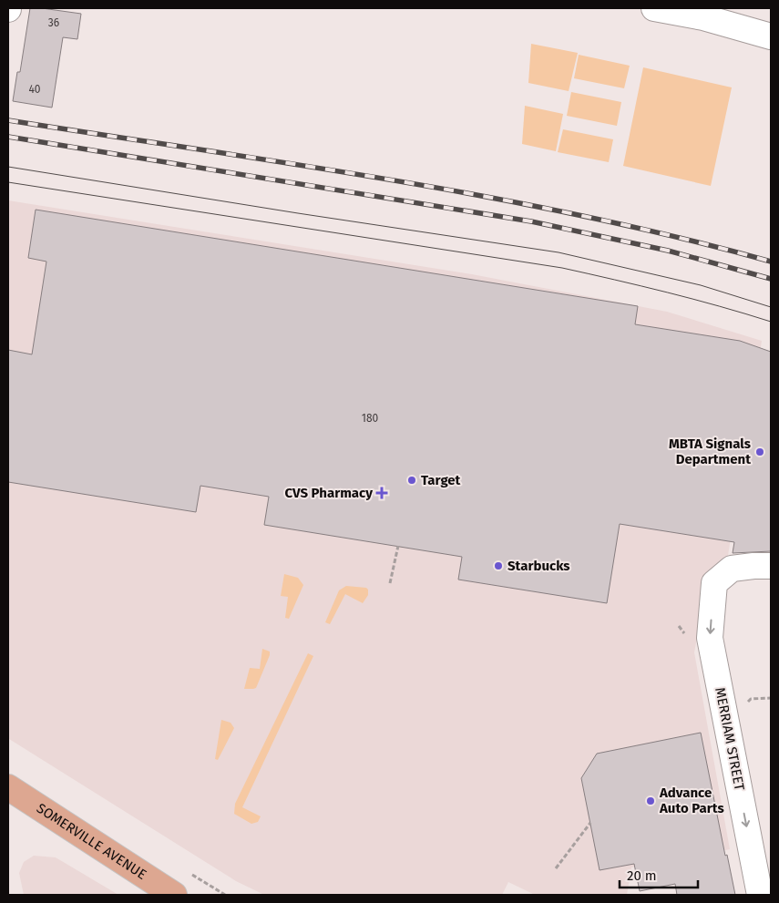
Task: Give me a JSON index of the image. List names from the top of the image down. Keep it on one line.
{"streets":{"main road":["SOMERVILLE AVENUE"],"street":["MERRIAM STREET"]},"one_way":["MERRIAM STREET"],"places":{"other":["MBTA Signals Department","Target","Starbucks","Advance Auto Parts"],"health":["CVS Pharmacy"]},"house_numbers":["36","40","180"],"scale_bar":"20 m"}
